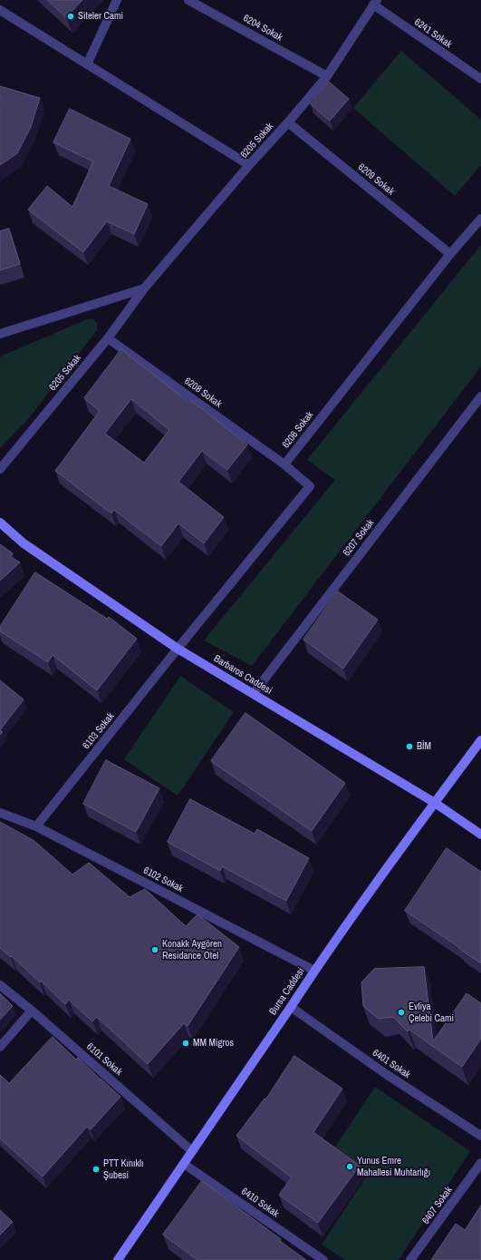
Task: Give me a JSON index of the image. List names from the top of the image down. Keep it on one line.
{"streets":{"main road":["Barbaros Caddesi","Bursa Caddesi"],"street":["6204 Sokak","6241 Sokak","6205 Sokak","6209 Sokak","6208 Sokak","6206 Sokak","6207 Sokak","6103 Sokak","6102 Sokak","6101 Sokak","6401 Sokak","6410 Sokak","6407 Sokak"]},"crossings":[["6204 Sokak","6205 Sokak"],["6241 Sokak","6205 Sokak"],["6205 Sokak","6209 Sokak"],["6205 Sokak","6208 Sokak"],["6209 Sokak","6206 Sokak"],["6208 Sokak","6206 Sokak"],["6206 Sokak","Barbaros Caddesi"],["6206 Sokak","6103 Sokak"],["6207 Sokak","Barbaros Caddesi"],["Barbaros Caddesi","6103 Sokak"],["Barbaros Caddesi","Bursa Caddesi"],["6103 Sokak","6102 Sokak"],["6102 Sokak","Bursa Caddesi"],["Bursa Caddesi","6101 Sokak"],["Bursa Caddesi","6401 Sokak"],["Bursa Caddesi","6410 Sokak"]],"places":["Siteler Cami","BİM","Konakk Aygören Residance Otel","Evliya Çelebi Cami","MM Migros","Yunus Emre Mahallesi Muhtarlığı","PTT Kınıklı Şubesi"]}
